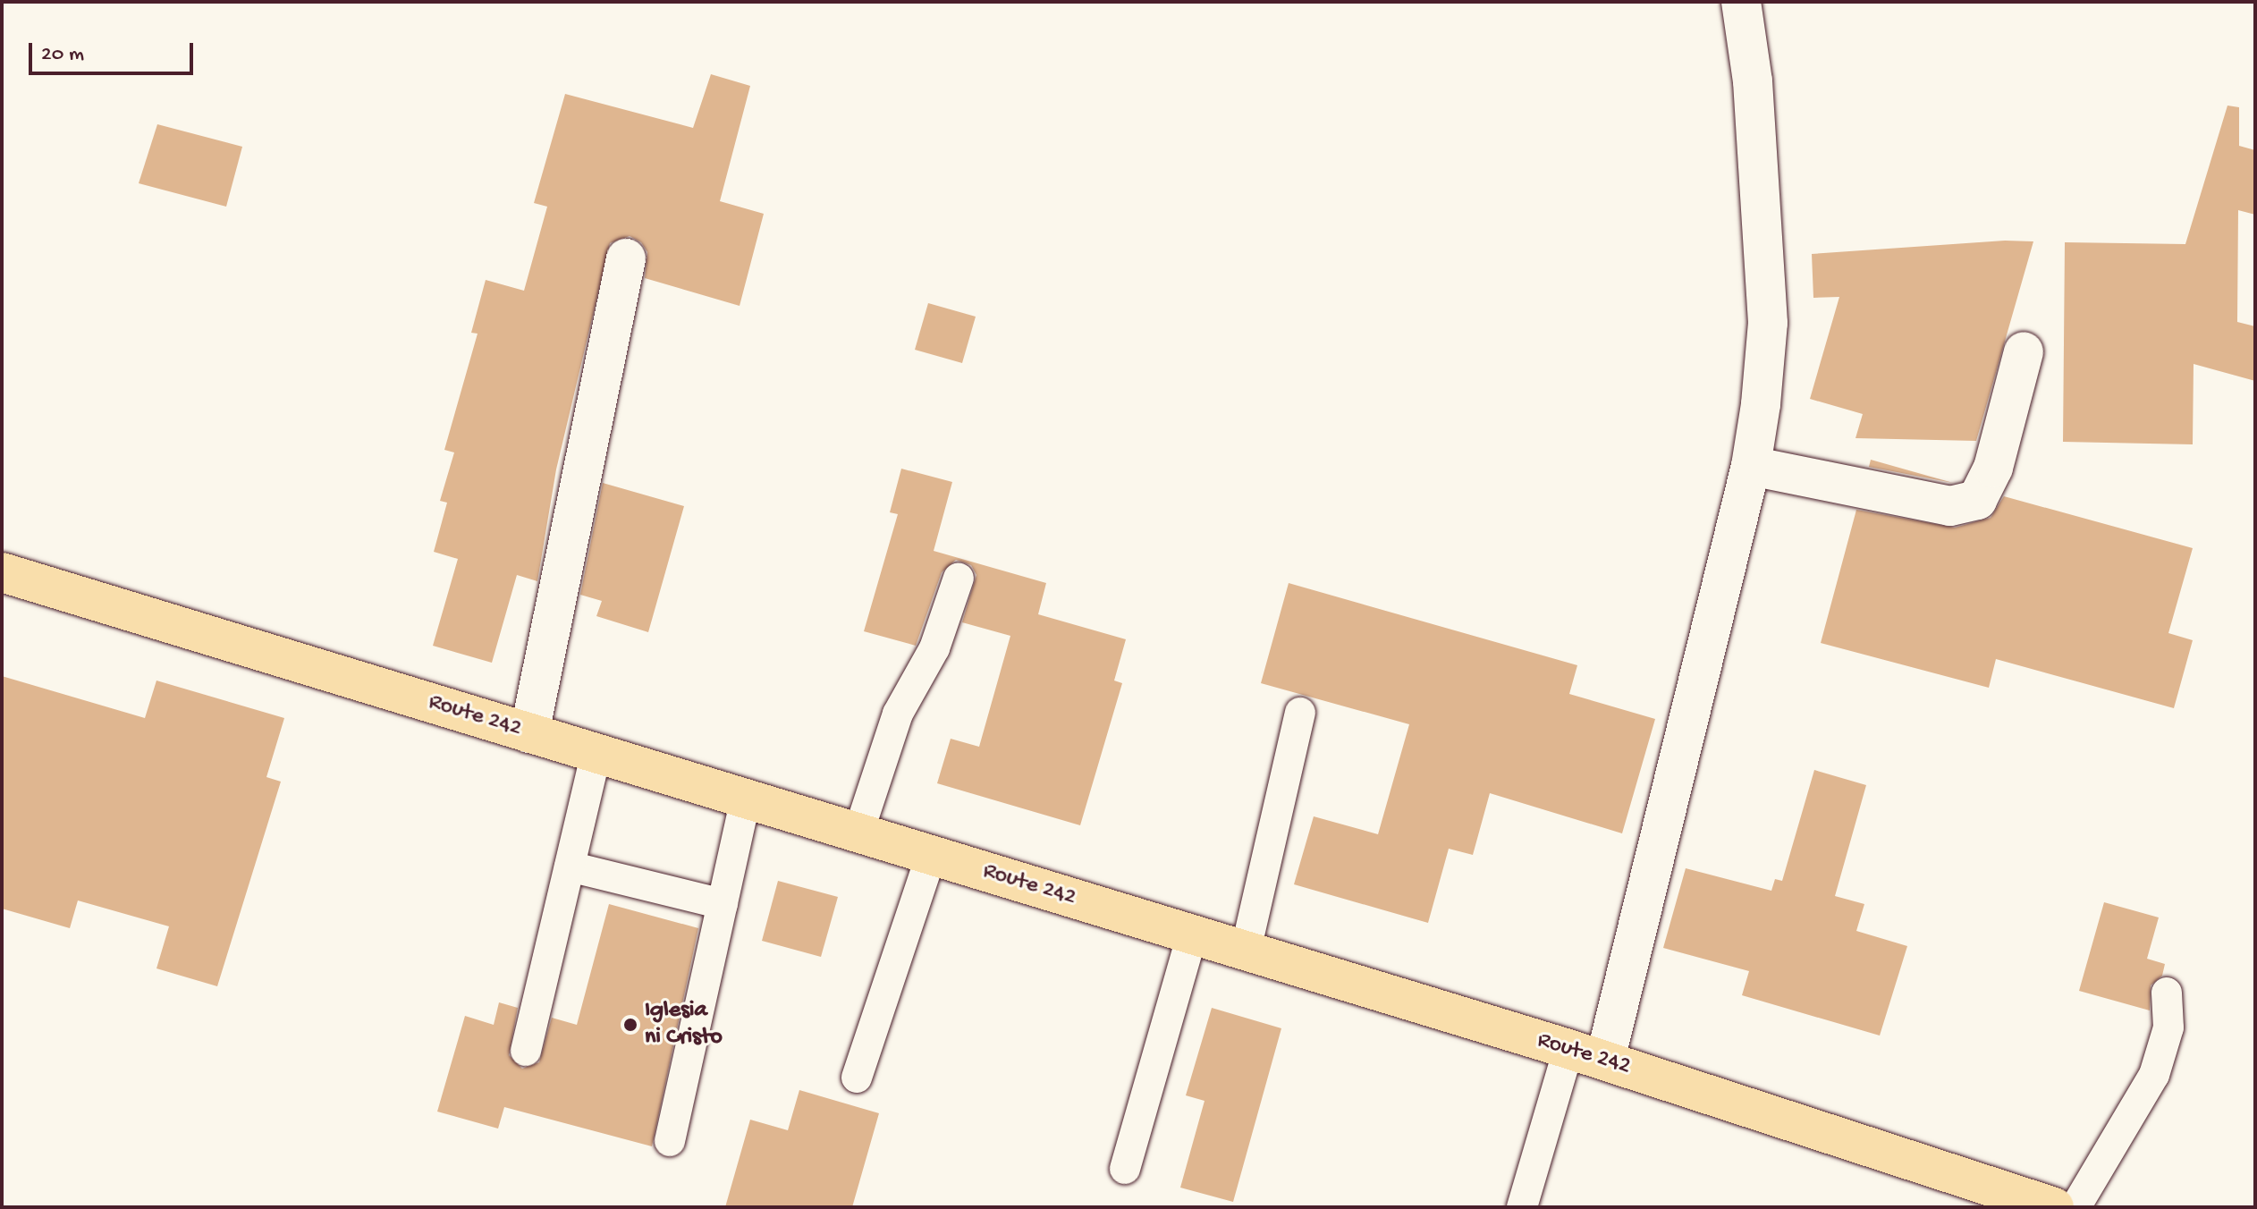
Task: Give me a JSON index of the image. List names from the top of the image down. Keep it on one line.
{"streets":{"main road":["Route 242"]},"places":["Iglesia ni Cristo"],"scale_bar":"20 m"}
